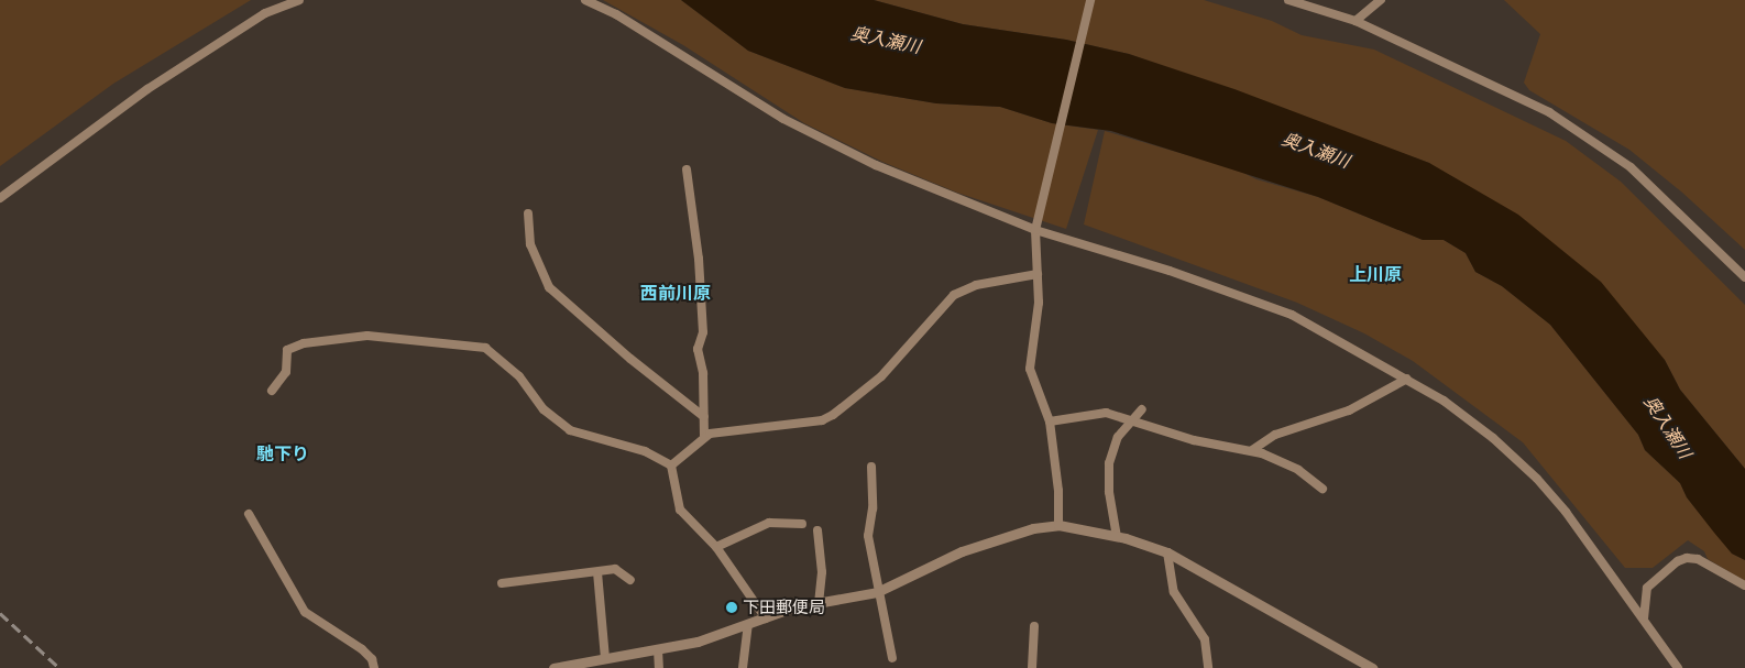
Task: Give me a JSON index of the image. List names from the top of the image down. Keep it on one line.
{"districts":["上川原","西前川原","馳下り"],"water":["奥入瀬川"],"places":["下田郵便局"]}
